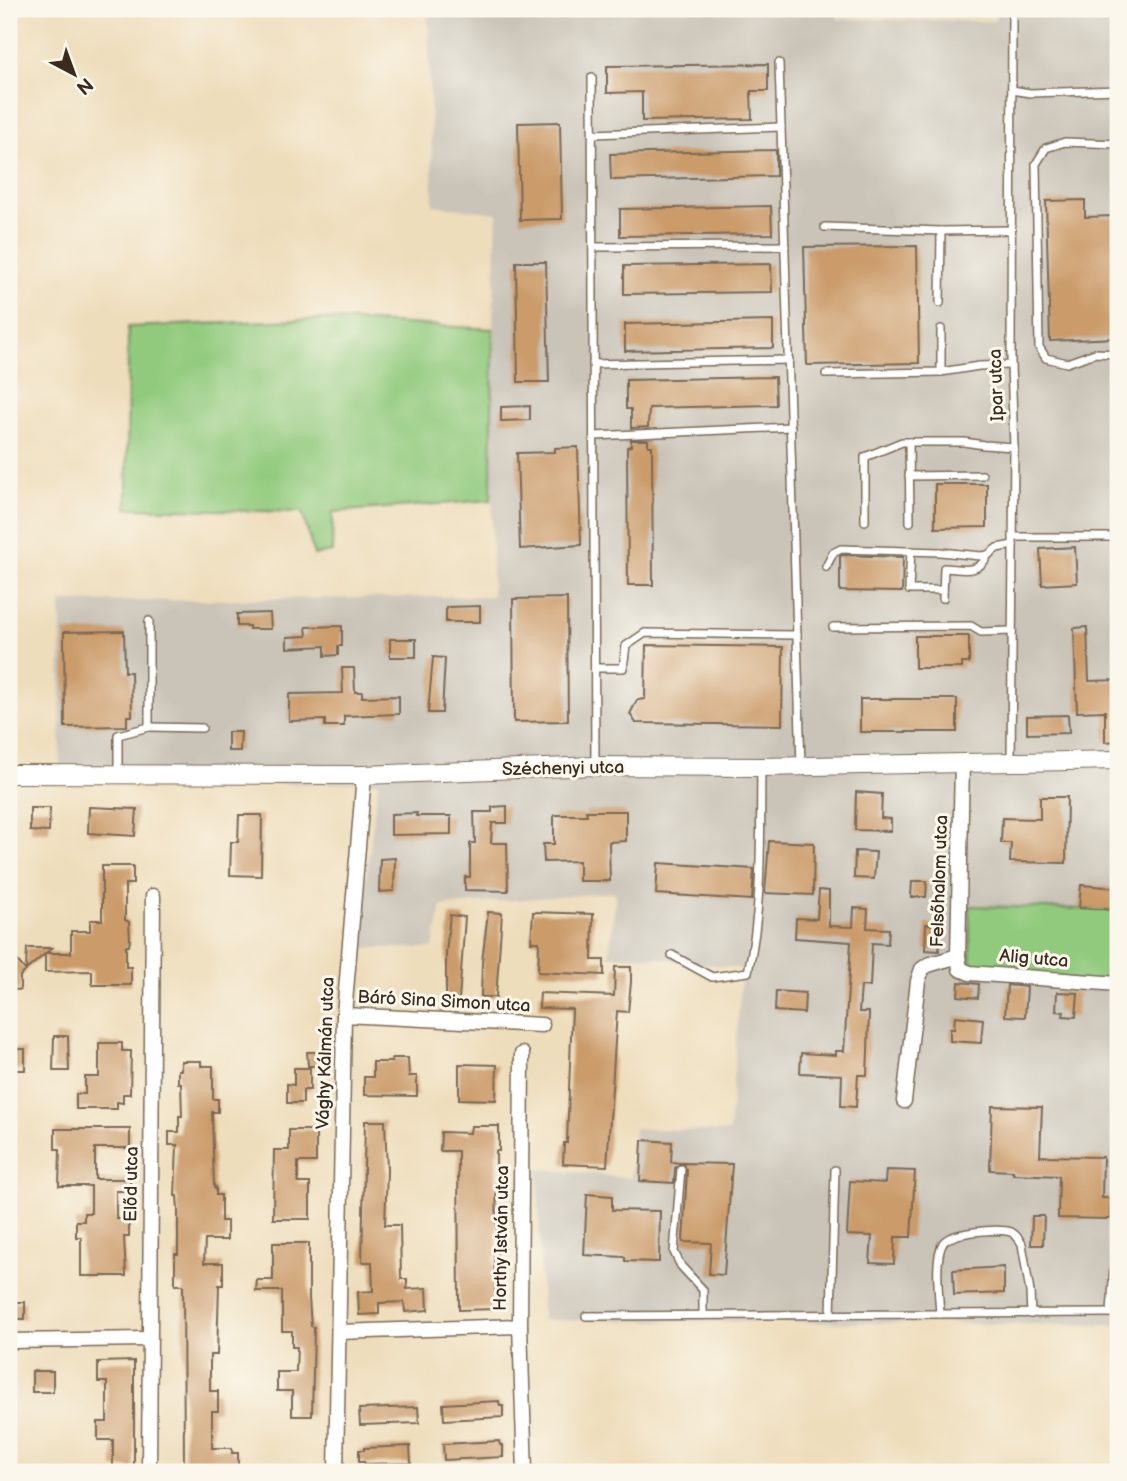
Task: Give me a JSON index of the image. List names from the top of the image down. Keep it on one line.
{"streets":{"street":["Széchenyi utca","Felsőhalom utca","Alig utca","Báró Sina Simon utca","Vághy Kálmán utca","Előd utca","Horthy István utca"],"lane":["Ipar utca"]},"crossings":[["Ipar utca","Széchenyi utca"],["Széchenyi utca","Felsőhalom utca"],["Széchenyi utca","Vághy Kálmán utca"],["Felsőhalom utca","Alig utca"],["Báró Sina Simon utca","Vághy Kálmán utca"],["Vághy Kálmán utca","Horthy István utca"]],"north":"bottom right"}
